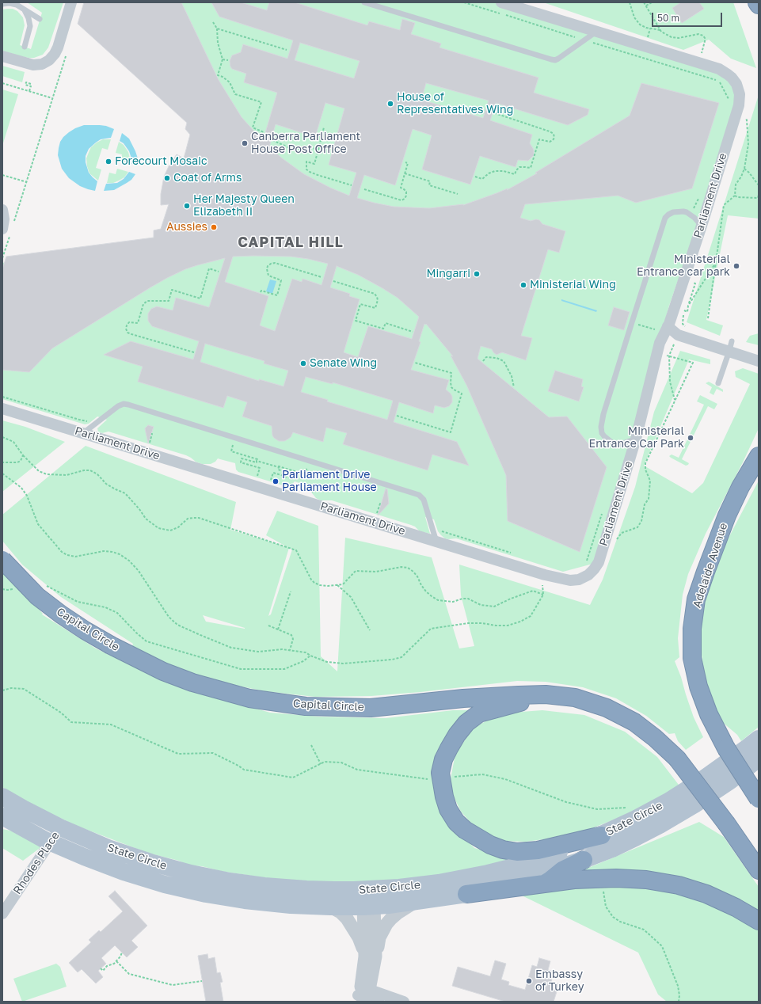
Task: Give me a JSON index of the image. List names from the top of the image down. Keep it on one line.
{"streets":{"highway":["Adelaide Avenue","Capital Circle"],"main road":["State Circle"],"street":["Parliament Drive","Rhodes Place"]},"crossings":[["State Circle","Rhodes Place"]],"districts":["CAPITAL HILL"],"places":["House of Representatives Wing","Canberra Parliament House Post Office","Forecourt Mosaic","Coat of Arms","Her Majesty Queen Elizabeth II","Aussies","Ministerial Entrance car park","Mingarri","Ministerial Wing","Senate Wing","Ministerial Entrance Car Park","Parliament Drive Parliament House","Embassy of Turkey"],"scale_bar":"50 m"}
